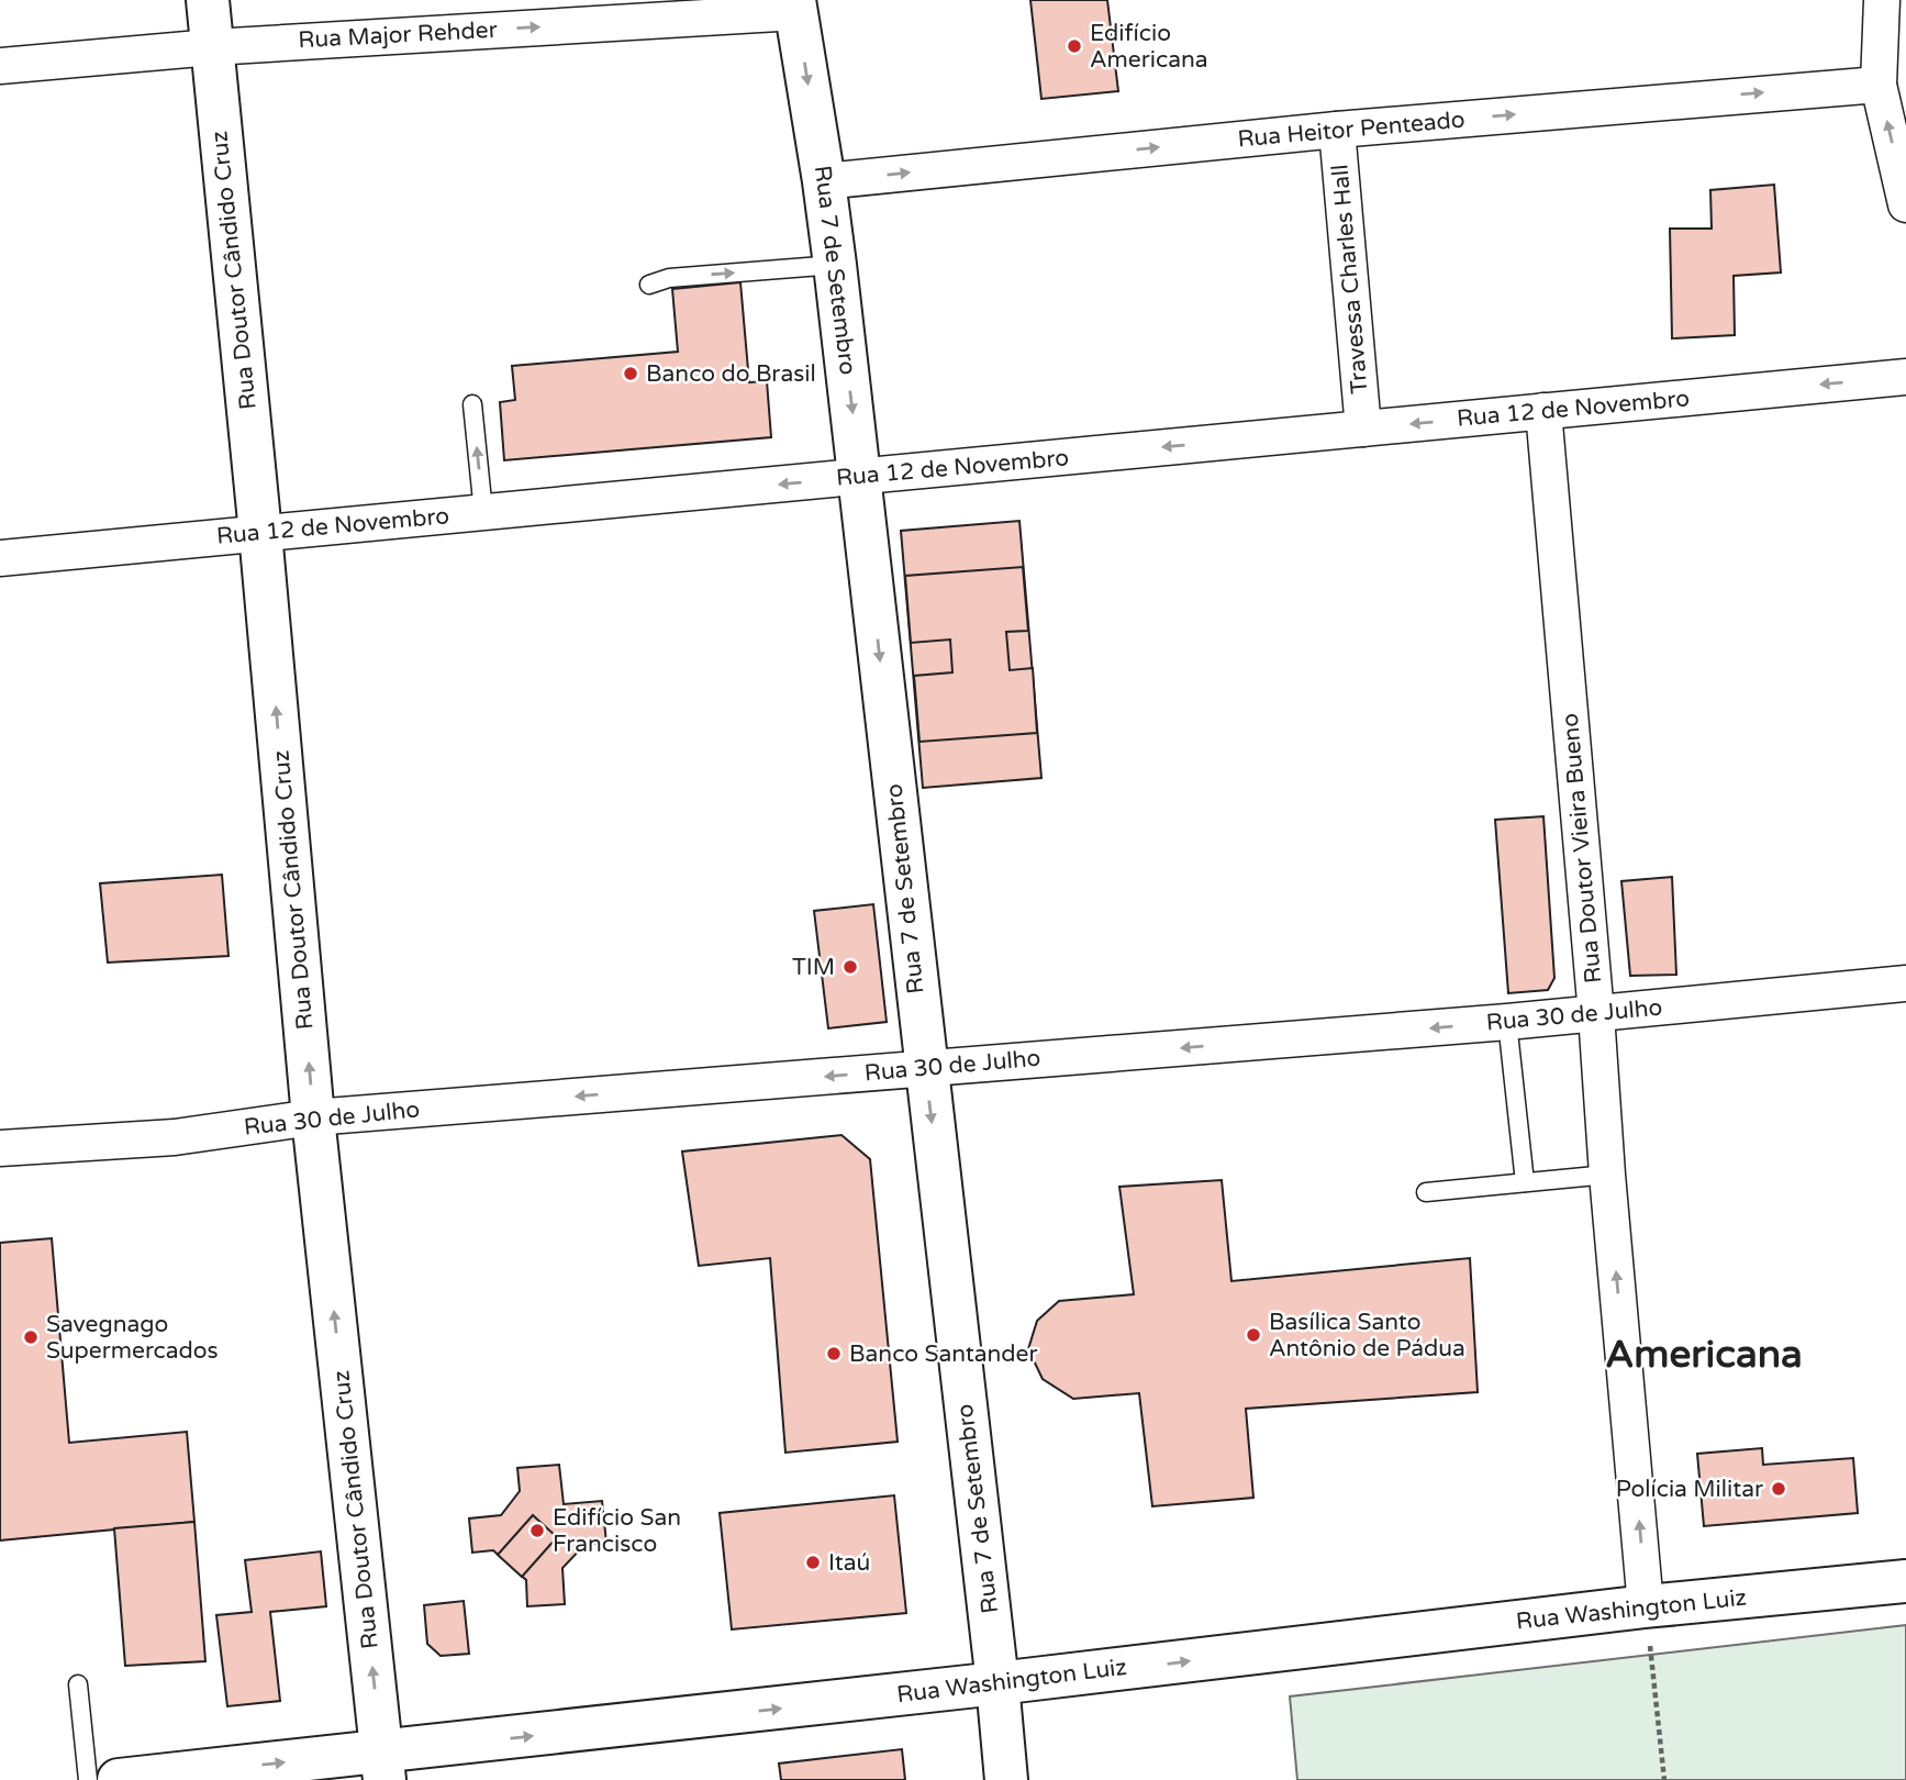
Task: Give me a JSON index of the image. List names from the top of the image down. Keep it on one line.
{"streets":{"main road":["Rua Doutor Cândido Cruz","Rua 7 de Setembro","Rua Washington Luiz"],"street":["Rua Major Rehder","Rua Heitor Penteado","Travessa Charles Hall","Rua 12 de Novembro","Rua Doutor Vieira Bueno","Rua 30 de Julho"]},"crossings":[["Rua Major Rehder","Rua Doutor Cândido Cruz"],["Rua Major Rehder","Rua 7 de Setembro"],["Rua Heitor Penteado","Rua 7 de Setembro"],["Rua Heitor Penteado","Travessa Charles Hall"],["Rua Doutor Cândido Cruz","Rua 12 de Novembro"],["Rua Doutor Cândido Cruz","Rua 30 de Julho"],["Rua Doutor Cândido Cruz","Rua Washington Luiz"],["Rua 7 de Setembro","Rua 12 de Novembro"],["Rua 7 de Setembro","Rua 30 de Julho"],["Rua 7 de Setembro","Rua Washington Luiz"],["Travessa Charles Hall","Rua 12 de Novembro"],["Rua 12 de Novembro","Rua Doutor Vieira Bueno"],["Rua Doutor Vieira Bueno","Rua 30 de Julho"],["Rua Doutor Vieira Bueno","Rua Washington Luiz"]],"one_way":["Rua Major Rehder","Rua Heitor Penteado","Rua Doutor Cândido Cruz","Rua 7 de Setembro","Rua 12 de Novembro","Rua Doutor Vieira Bueno","Rua 30 de Julho","Rua Washington Luiz"],"districts":["Americana"],"places":["Edifício Americana","Banco do Brasil","TIM","Basílica Santo Antônio de Pádua","Savegnago Supermercados","Banco Santander","Polícia Militar","Edifício San Francisco","Itaú"]}
